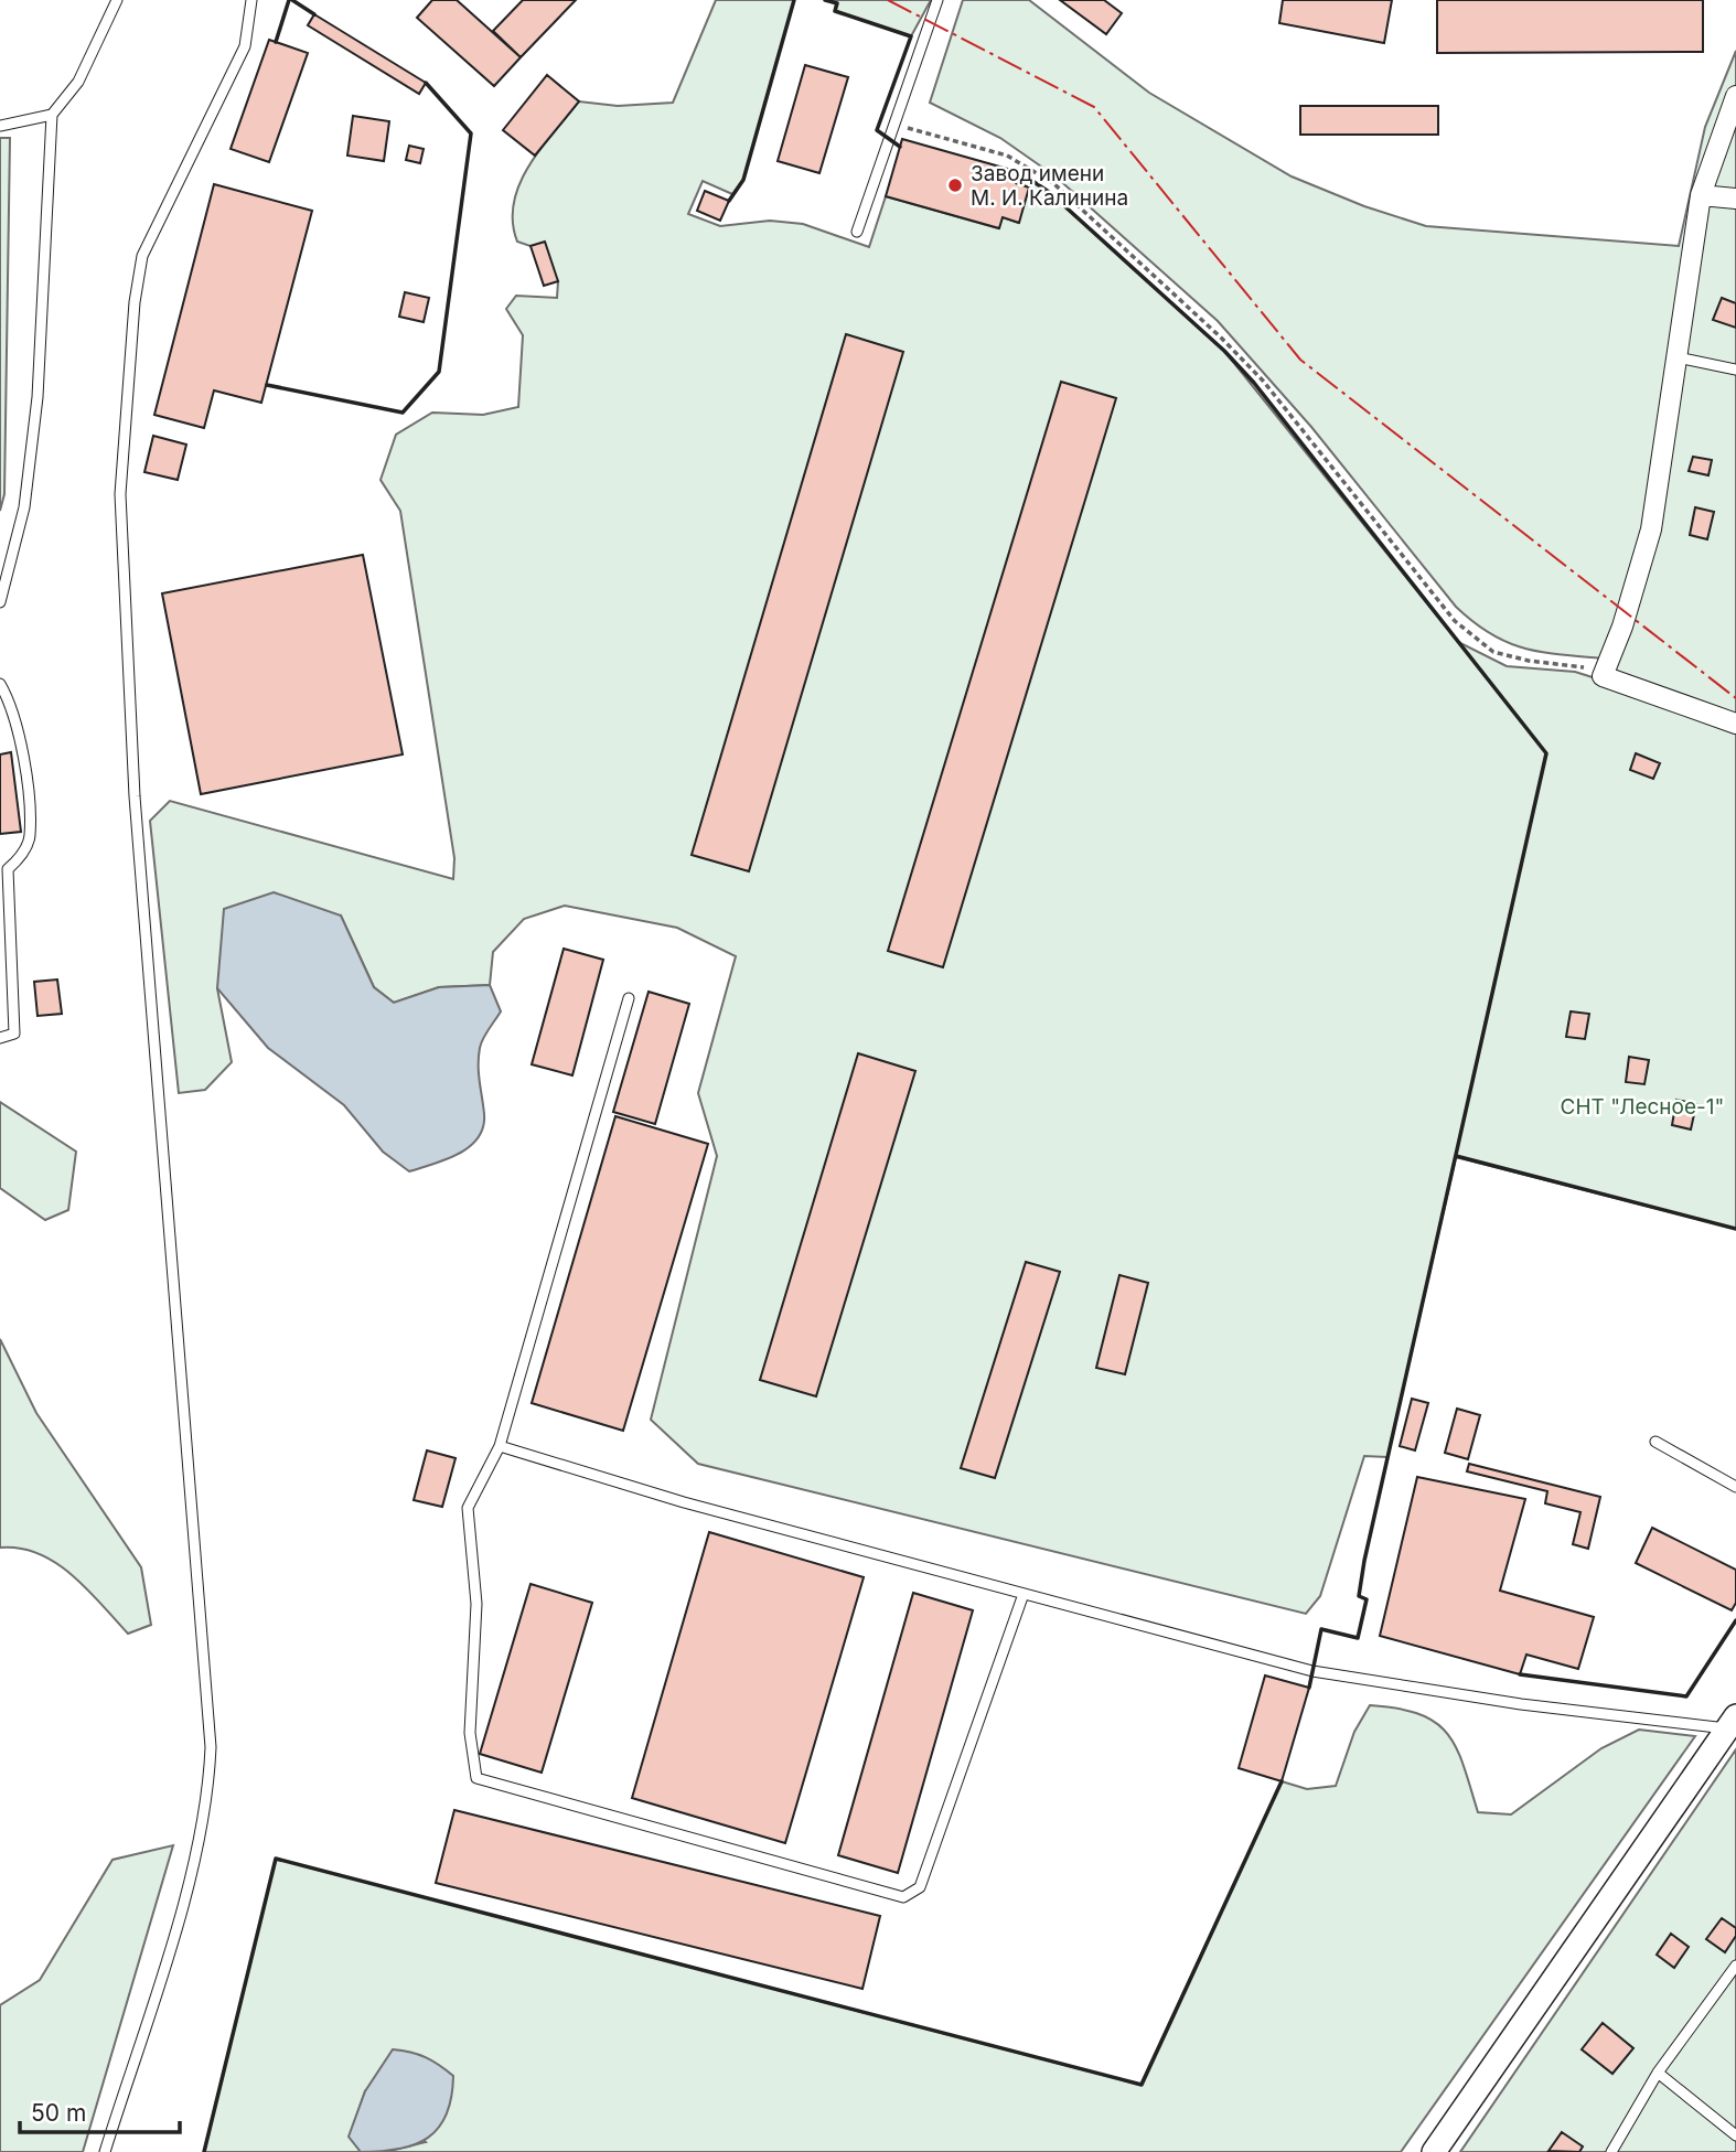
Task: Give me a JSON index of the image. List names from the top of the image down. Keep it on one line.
{"parks":["СНТ \"Лесное-1\""],"places":["Завод имени М. И. Калинина"],"scale_bar":"50 m"}
